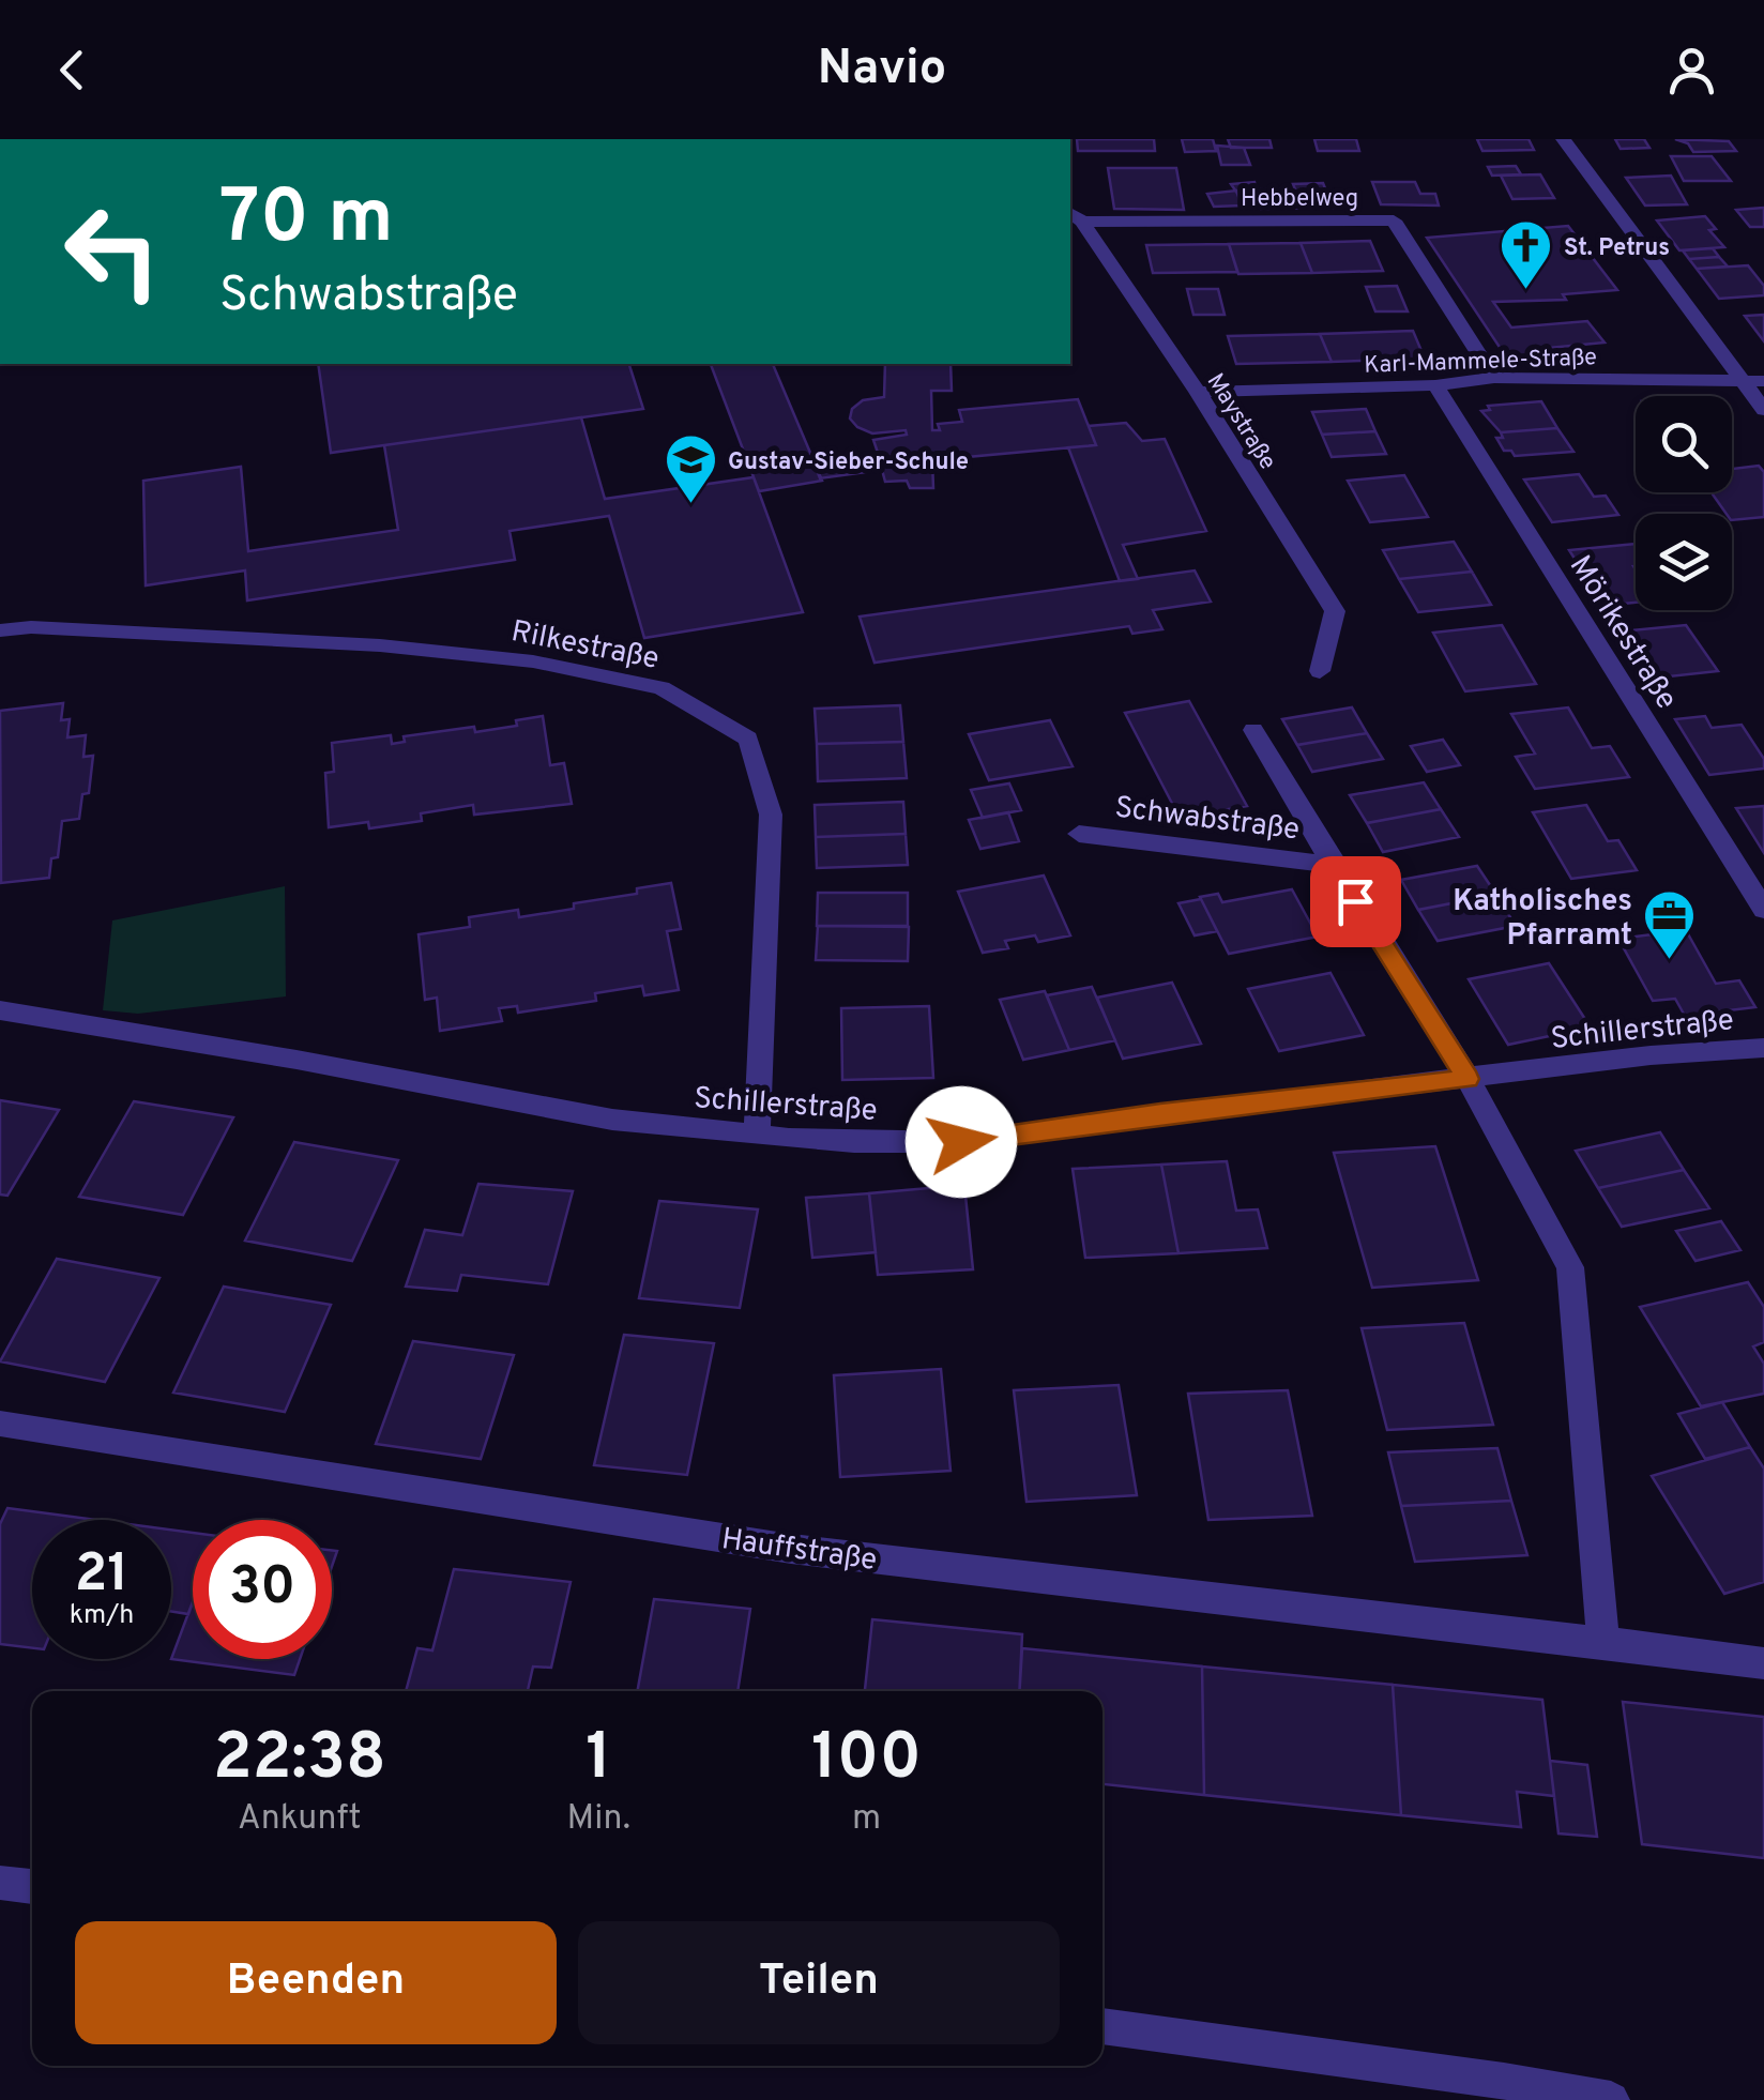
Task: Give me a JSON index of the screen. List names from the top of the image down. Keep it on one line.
{"streets":{"street":["Hebbelweg","Karl-Mammele-Straße","Maystraße","Mörikestraße","Rilkestraße","Schwabstraße","Schillerstraße","Hauffstraße"]},"crossings":[["Hebbelweg","Karl-Mammele-Straße"],["Hebbelweg","Maystraße"],["Karl-Mammele-Straße","Maystraße"],["Karl-Mammele-Straße","Mörikestraße"],["Rilkestraße","Schillerstraße"],["Schwabstraße","Schillerstraße"]],"places":{"church":["St. Petrus"],"school or university":["Gustav-Sieber-Schule"],"office":["Katholisches Pfarramt"]},"page":{"header":"Navio","turn":["70 m","Schwabstraße"],"speed":"21 km/h","limit":"30","eta":["22:38","Ankunft","1","Min.","100","m"],"buttons":["Beenden","Teilen"]}}
